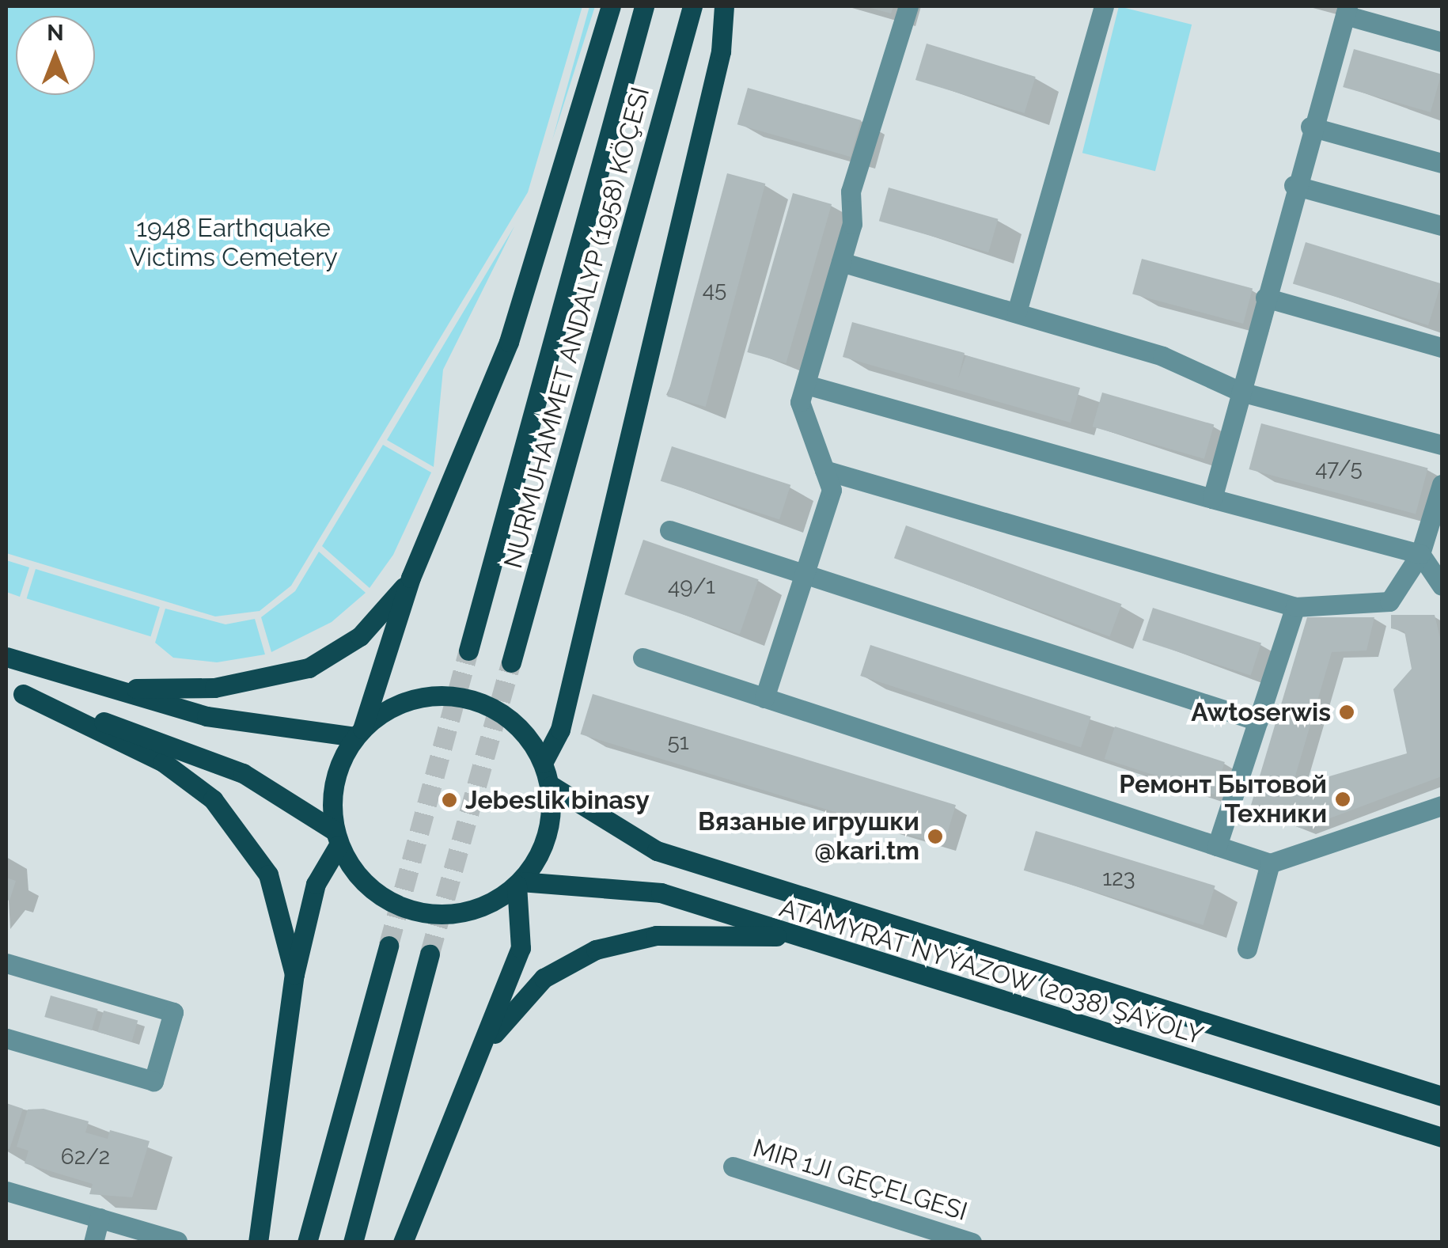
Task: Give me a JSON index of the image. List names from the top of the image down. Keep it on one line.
{"streets":{"main road":["NURMUHAMMET ANDALYP (1958) KÖÇESI","ATAMYRAT NYÝAZOW (2038) ŞAÝOLY"],"street":["MIR 1JI GEÇELGESI"]},"parks":["1948 Earthquake Victims Cemetery"],"places":["Awtoserwis","Ремонт Бытовой Техники","Jebeslik binasy","Вязаные игрушки @kari.tm"],"house_numbers":["45","47/5","49/1","51","123","62/2"],"north":"top"}
